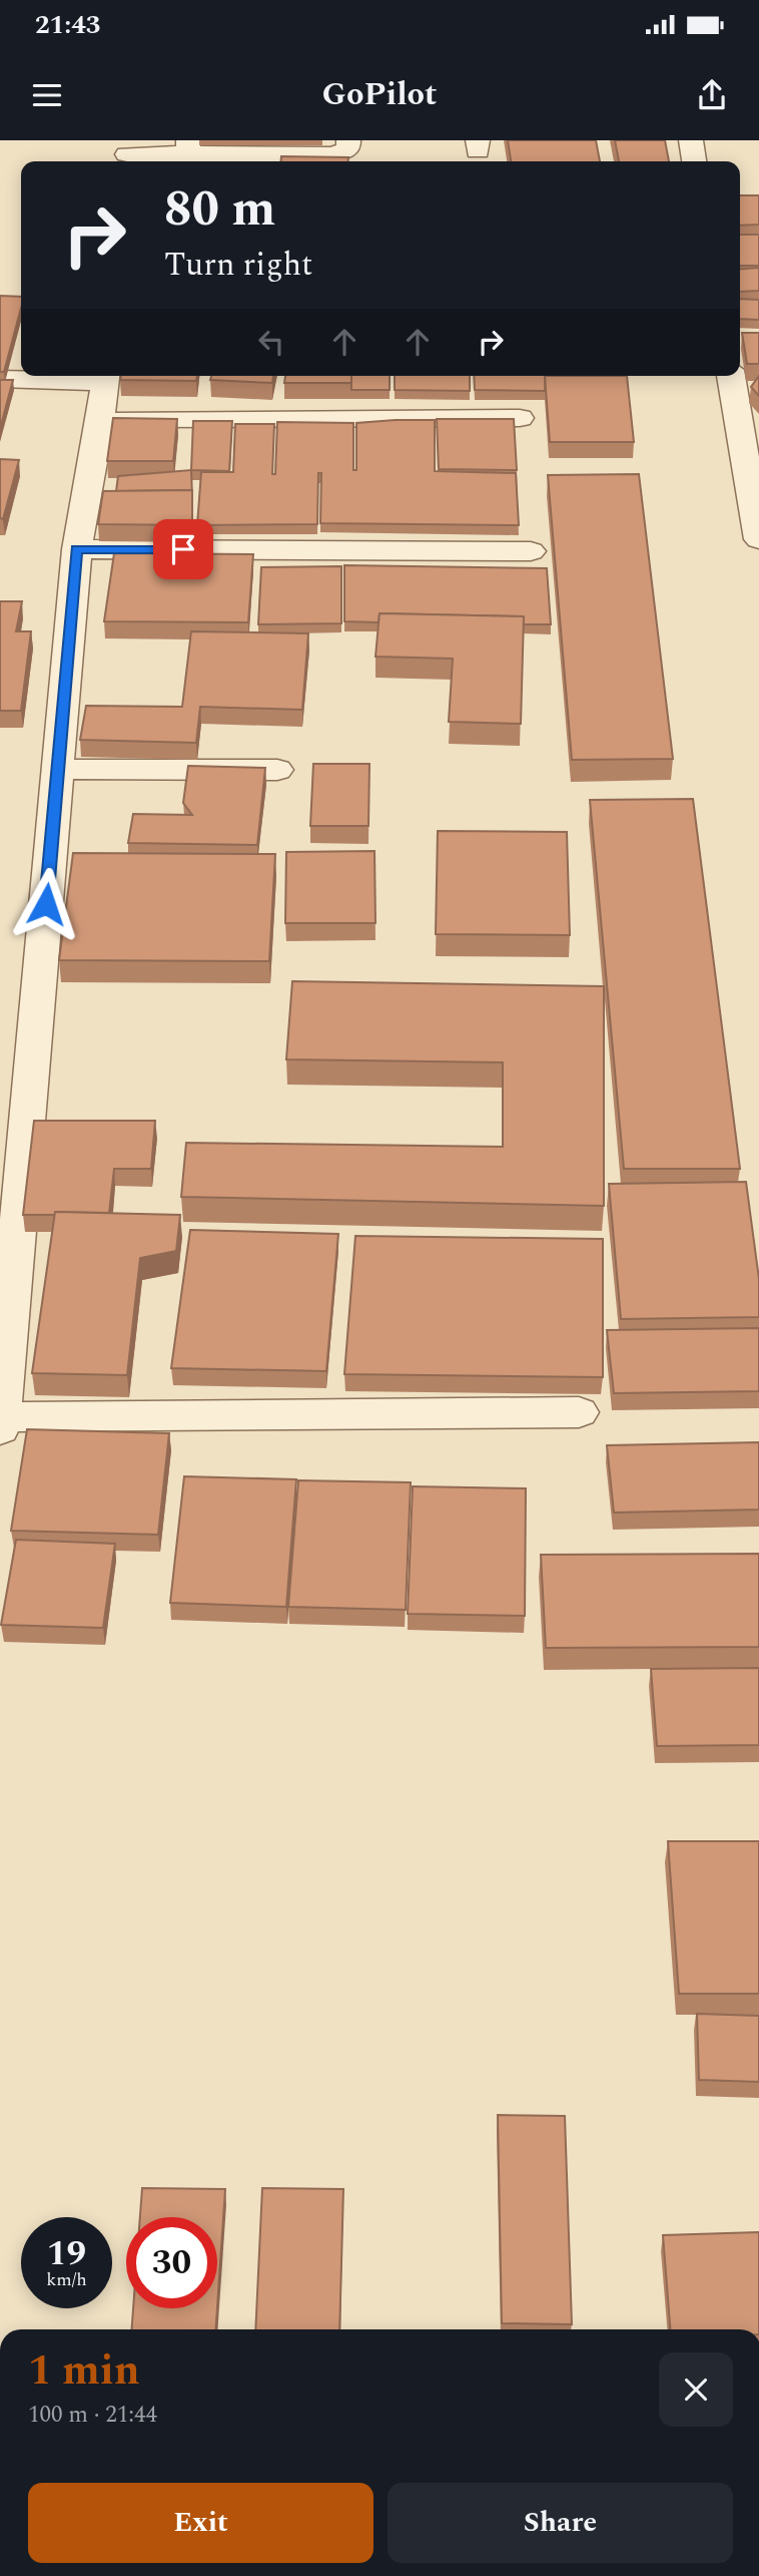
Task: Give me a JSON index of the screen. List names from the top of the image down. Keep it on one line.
{"page":{"status":"21:43","header":"GoPilot","turn":["80 m","Turn right"],"speed":"19 km/h","limit":"30","heading":["1 min","100 m · 21:44"],"buttons":["Exit","Share"]}}
